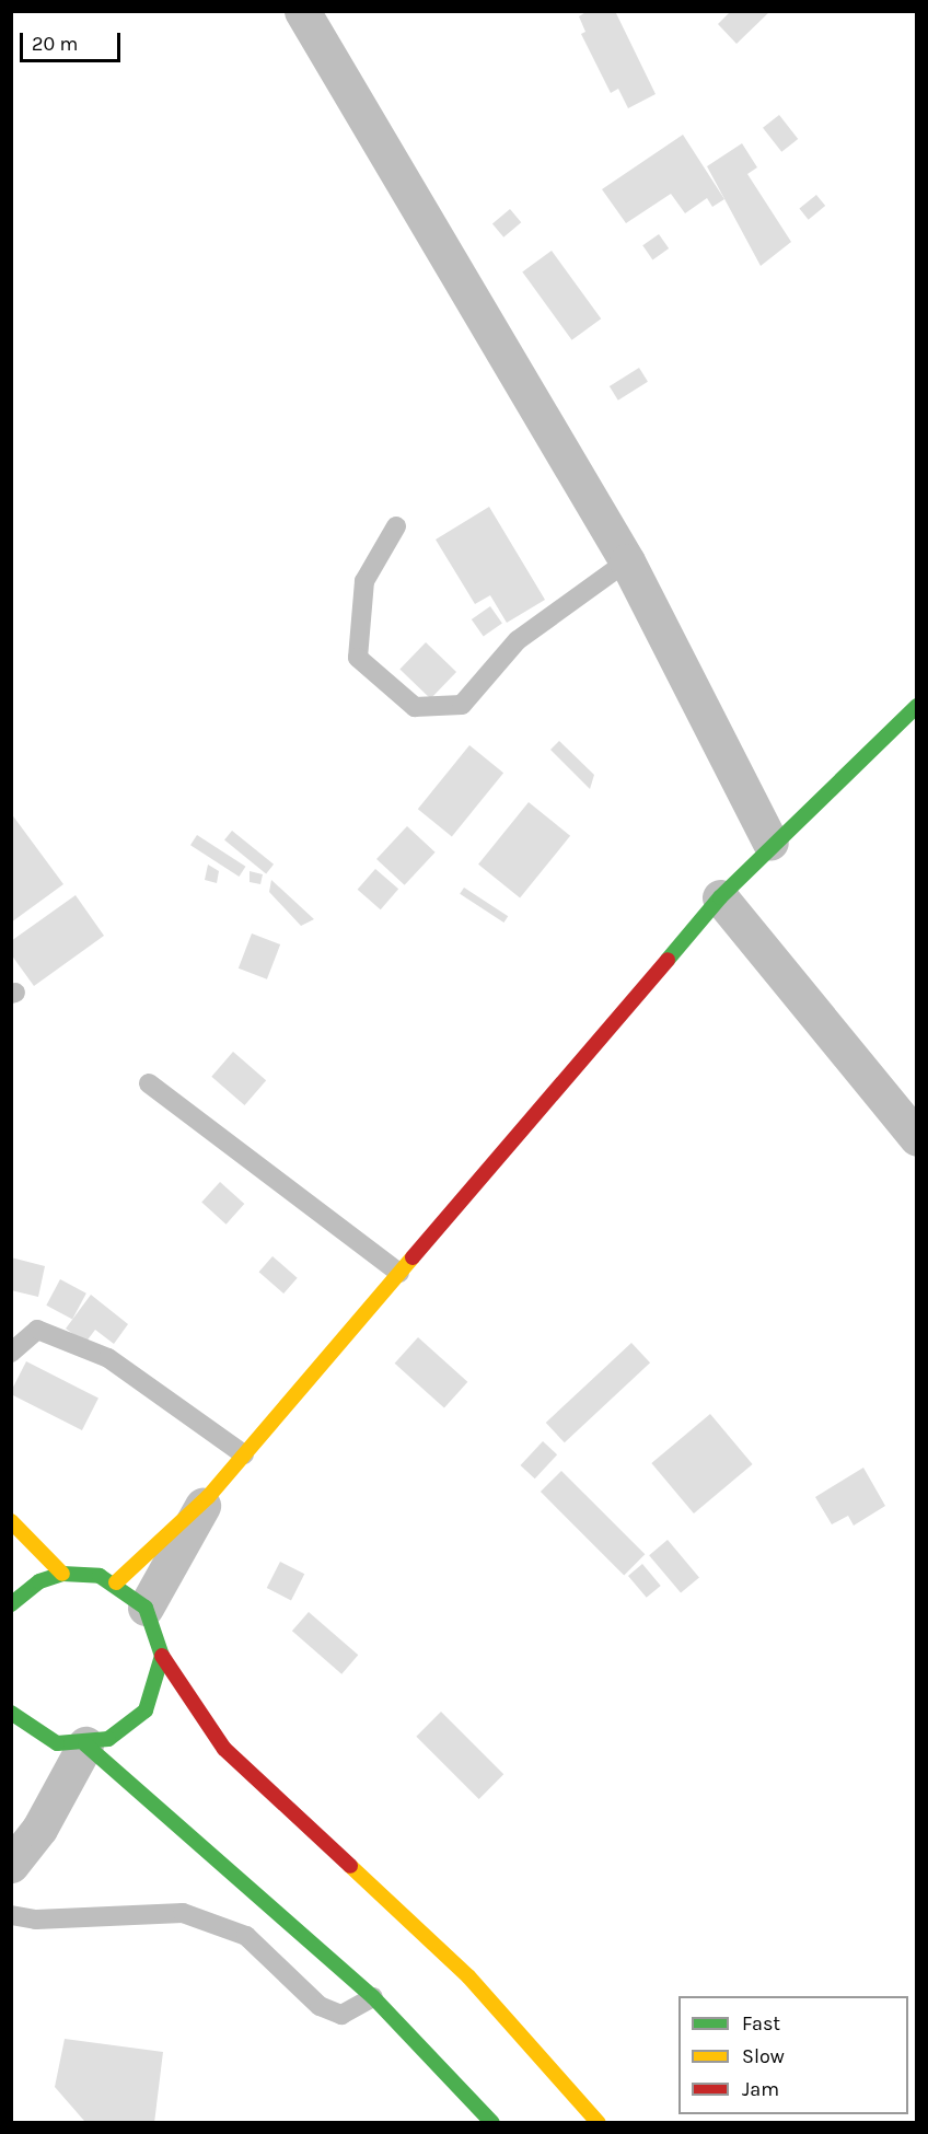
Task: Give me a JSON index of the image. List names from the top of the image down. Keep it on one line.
{"legend":["Fast","Slow","Jam"],"scale_bar":"20 m"}
